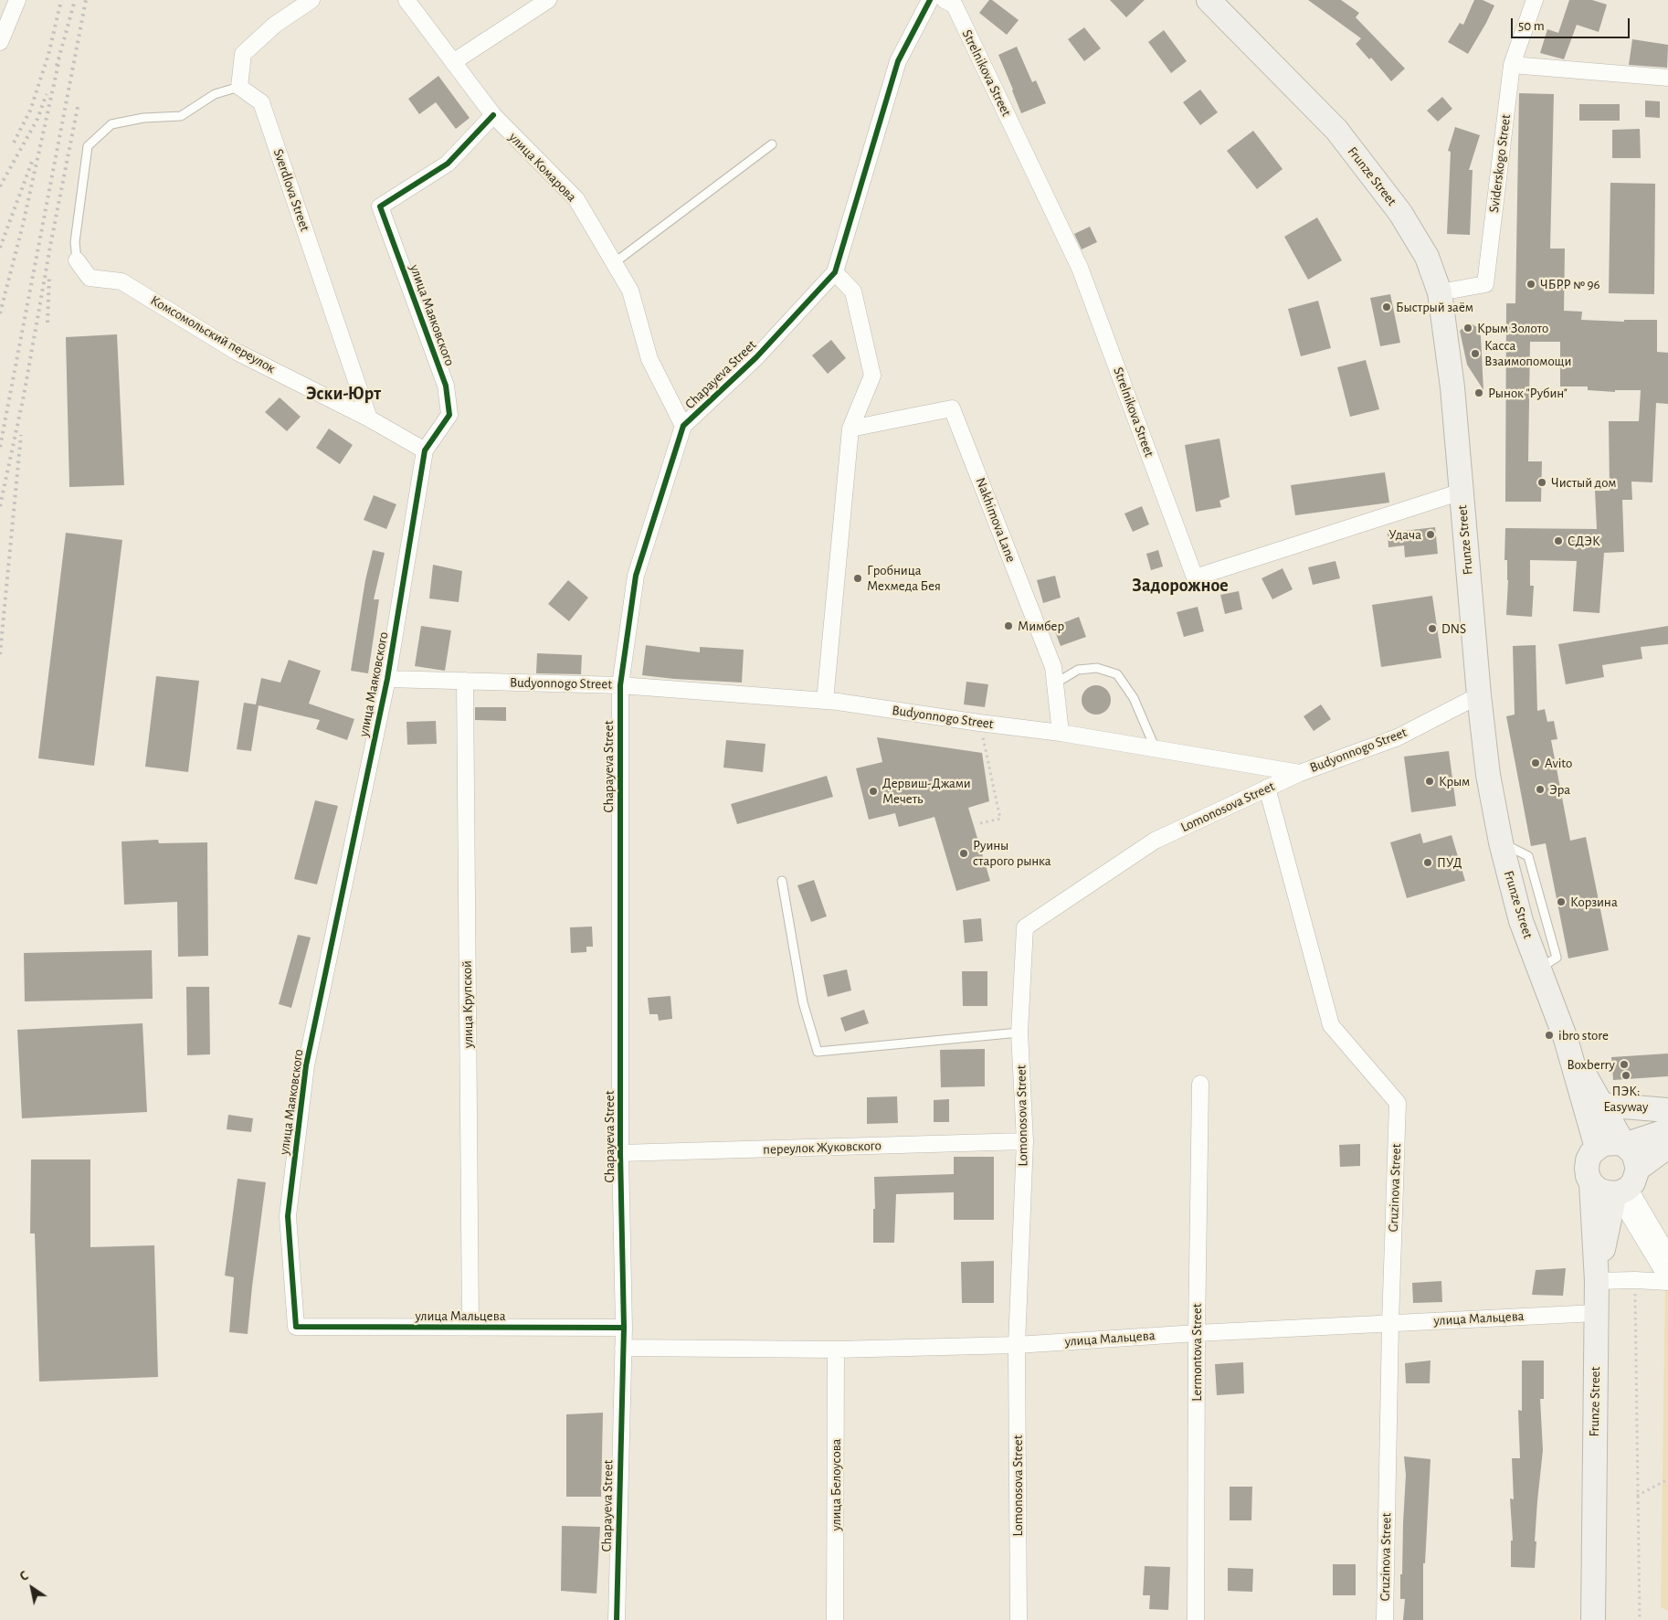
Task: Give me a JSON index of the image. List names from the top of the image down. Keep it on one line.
{"streets":{"main road":["Frunze Street"],"street":["Strelnikova Street","Sviderskogo Street","улица Комарова","Sverdlova Street","улица Маяковского","Комсомольский переулок","Chapayeva Street","Nakhimova Lane","Budyonnogo Street","Lomonosova Street","улица Крупской","переулок Жуковского","Gruzinova Street","улица Мальцева","Lermontova Street","улица Белоусова"]},"crossings":[["Strelnikova Street","Frunze Street"],["Sviderskogo Street","Frunze Street"],["улица Комарова","улица Маяковского"],["улица Комарова","Chapayeva Street"],["Frunze Street","Budyonnogo Street"],["Frunze Street","улица Мальцева"],["Sverdlova Street","Комсомольский переулок"],["улица Маяковского","Комсомольский переулок"],["улица Маяковского","Budyonnogo Street"],["улица Маяковского","улица Мальцева"],["Chapayeva Street","Budyonnogo Street"],["Chapayeva Street","переулок Жуковского"],["Chapayeva Street","улица Мальцева"],["Nakhimova Lane","Budyonnogo Street"],["Budyonnogo Street","Lomonosova Street"],["Budyonnogo Street","улица Крупской"],["Lomonosova Street","переулок Жуковского"],["Lomonosova Street","Gruzinova Street"],["Lomonosova Street","улица Мальцева"],["улица Крупской","улица Мальцева"],["Gruzinova Street","улица Мальцева"],["улица Мальцева","Lermontova Street"],["улица Мальцева","улица Белоусова"]],"districts":["Эски-Юрт","Задорожное"],"places":["ЧБРР № 96","Быстрый заём","Крым Золото","Касса Взаимопомощи","Рынок \"Рубин\"","Чистый дом","Удача","СДЭК","Гробница Мехмеда Бея","Мимбер","DNS","Avito","Крым","Эра","Дервиш-Джами Мечеть","Руины старого рынка","ПУД","Корзина","ibro store","Boxberry","ПЭК: Easyway"],"scale_bar":"50 m","north":"top left"}
